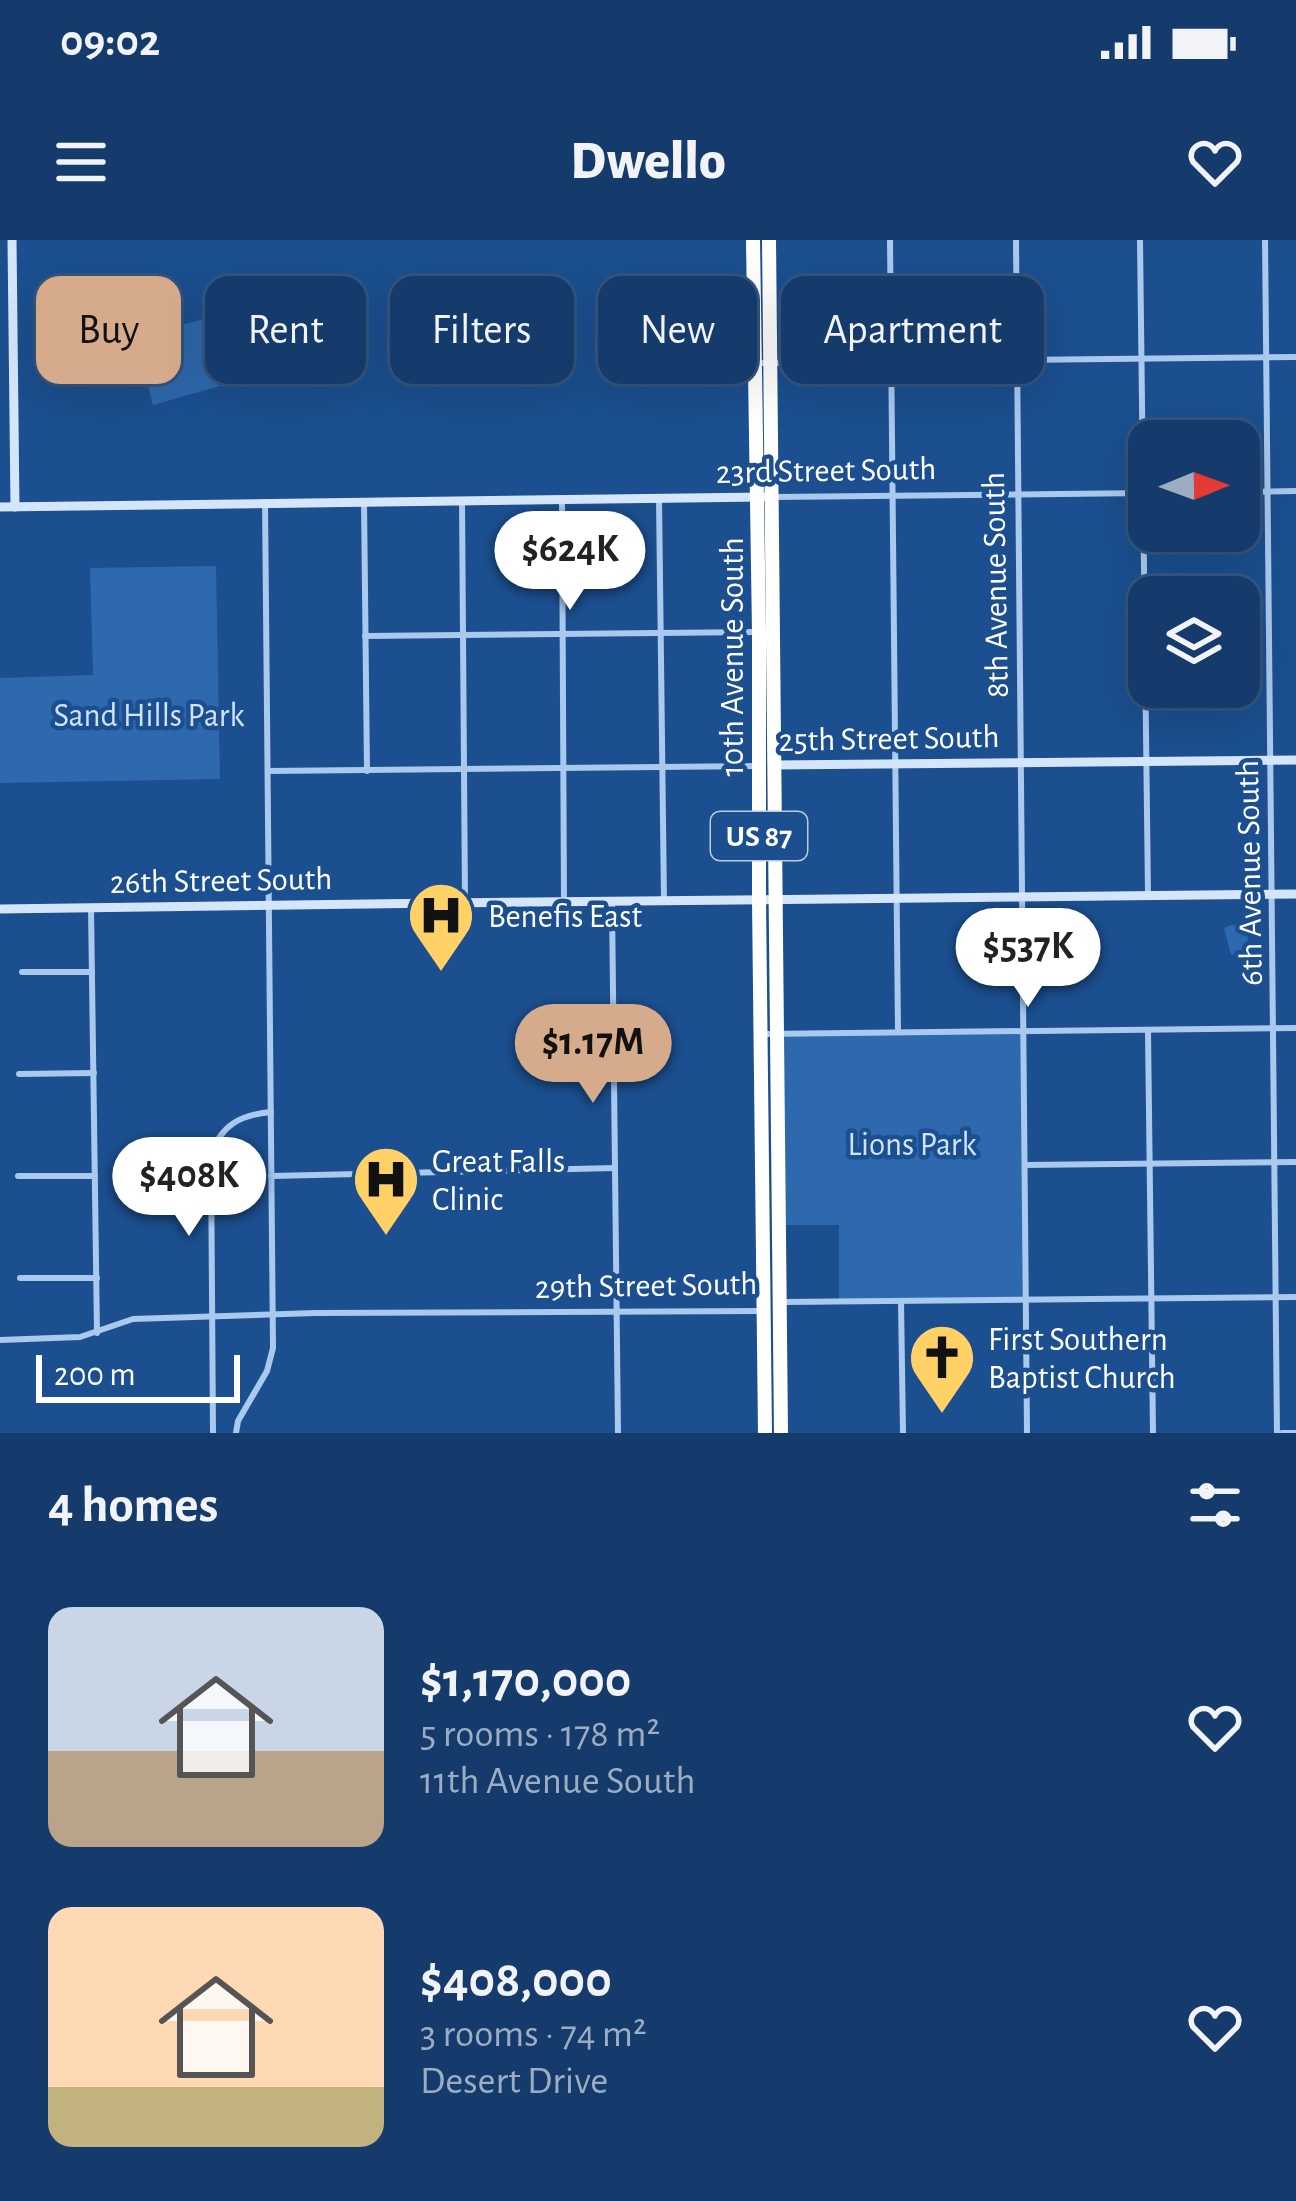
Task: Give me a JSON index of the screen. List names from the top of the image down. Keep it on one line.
{"streets":{"highway":["10th Avenue South","US 87"],"street":["23rd Street South","8th Avenue South","25th Street South","6th Avenue South","26th Street South","29th Street South"]},"crossings":[["23rd Street South","8th Avenue South"],["23rd Street South","10th Avenue South"],["8th Avenue South","25th Street South"],["8th Avenue South","26th Street South"],["8th Avenue South","29th Street South"],["10th Avenue South","25th Street South"],["10th Avenue South","26th Street South"],["10th Avenue South","29th Street South"],["25th Street South","6th Avenue South"],["6th Avenue South","26th Street South"],["6th Avenue South","29th Street South"]],"parks":["Sand Hills Park","Lions Park"],"places":{"hospital":["Benefis East","Great Falls Clinic"],"church":["First Southern Baptist Church"]},"scale_bar":"200 m","north":"right","page":{"status":"09:02","header":"Dwello","chip":["Buy","Rent","Filters","New","Apartment"],"price":["$624K","$537K","$1.17M","$408K"],"scale":"200 m","heading":"4 homes","list":[{"name":"$1,170,000","note":"5 rooms · 178 m² · 11th Avenue South"},{"name":"$408,000","note":"3 rooms · 74 m² · Desert Drive"}]}}
